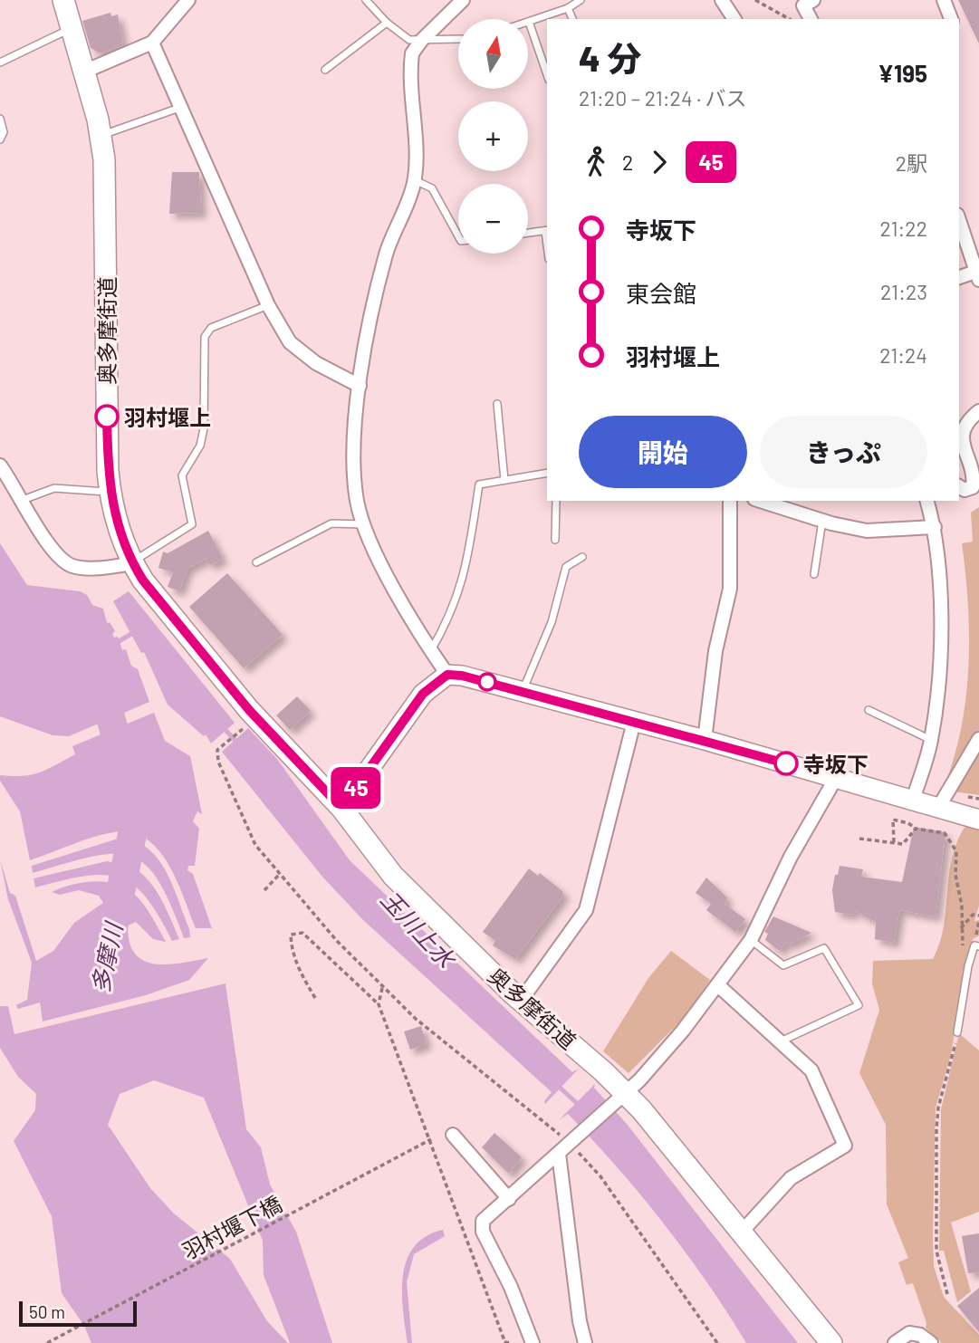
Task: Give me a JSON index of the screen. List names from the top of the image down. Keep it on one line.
{"streets":{"main road":["奥多摩街道"],"path":["羽村堰下橋"]},"water":["玉川上水","多摩川"],"places":["羽村堰上","寺坂下"],"lines":["bus line 45"],"scale_bar":"50 m","north":"top","page":{"on_map":"45","map_buttons":["+","−"],"heading":["4 分","21:20 – 21:24 · バス","¥195"],"legs":["2","45","2駅"],"list":[{"name":"寺坂下","value":"21:22"},{"name":"東会館","value":"21:23"},{"name":"羽村堰上","value":"21:24"}],"buttons":["開始","きっぷ"],"scale":"50 m"}}
